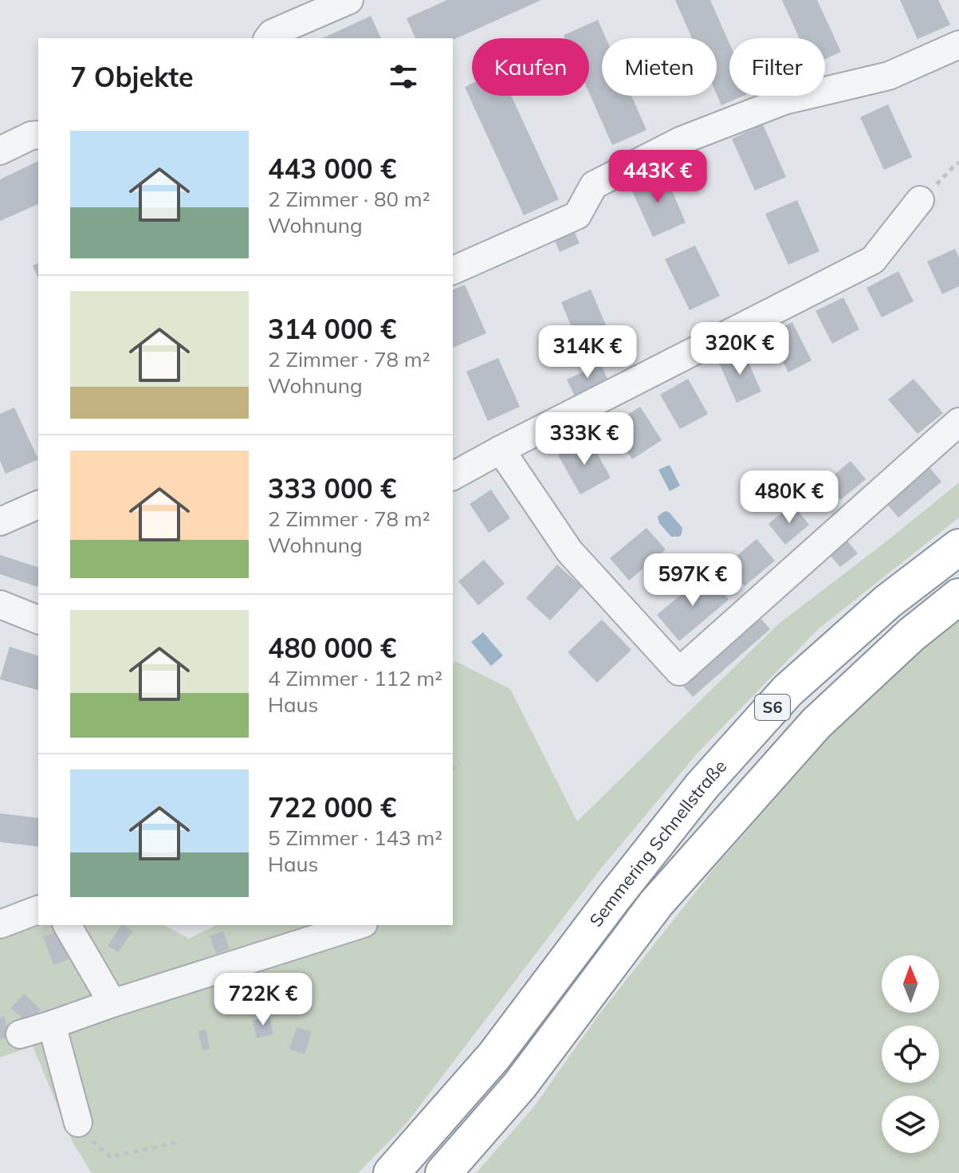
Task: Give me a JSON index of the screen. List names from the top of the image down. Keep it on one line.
{"streets":{"highway":["S6","Semmering Schnellstraße"]},"north":"top","page":{"chip":["Kaufen","Mieten","Filter"],"heading":"7 Objekte","list":[{"name":"443 000 €","note":"2 Zimmer · 80 m² · Wohnung"},{"name":"314 000 €","note":"2 Zimmer · 78 m² · Wohnung"},{"name":"333 000 €","note":"2 Zimmer · 78 m² · Wohnung"},{"name":"480 000 €","note":"4 Zimmer · 112 m² · Haus"},{"name":"722 000 €","note":"5 Zimmer · 143 m² · Haus"}],"price":["443K €","320K €","314K €","333K €","480K €","597K €","722K €"]}}
